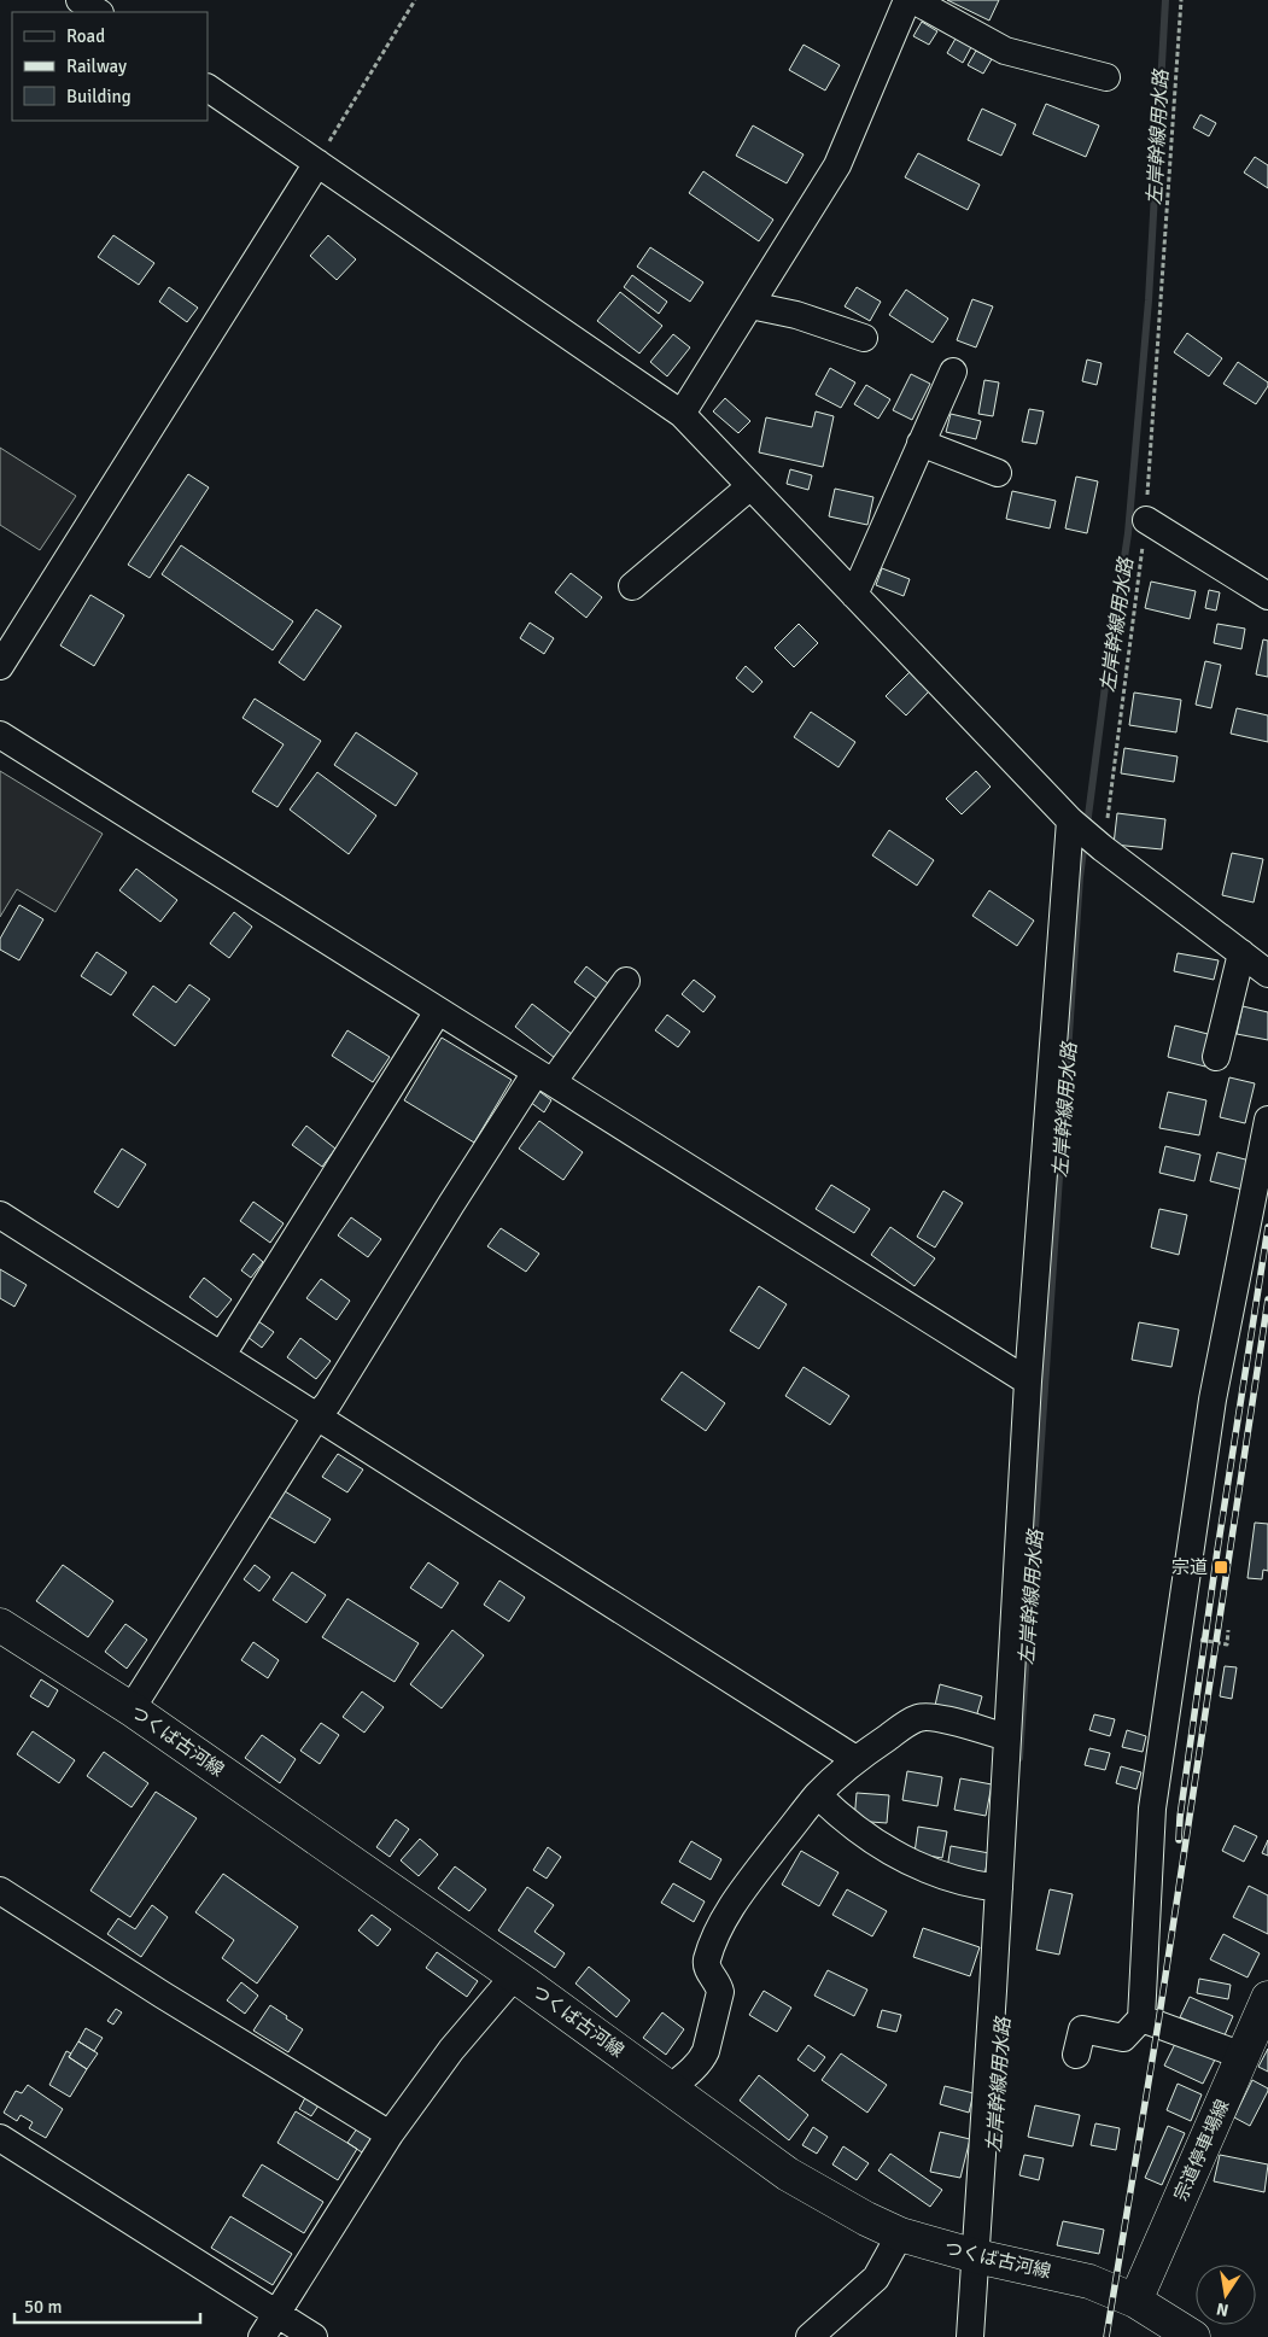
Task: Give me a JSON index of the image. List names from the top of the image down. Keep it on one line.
{"streets":{"main road":["つくば古河線","宗道停車場線"]},"crossings":[["つくば古河線","宗道停車場線"]],"water":["左岸幹線用水路"],"places":{"transit":["宗道"]},"legend":["Road","Railway","Building"],"scale_bar":"50 m","north":"bottom"}
